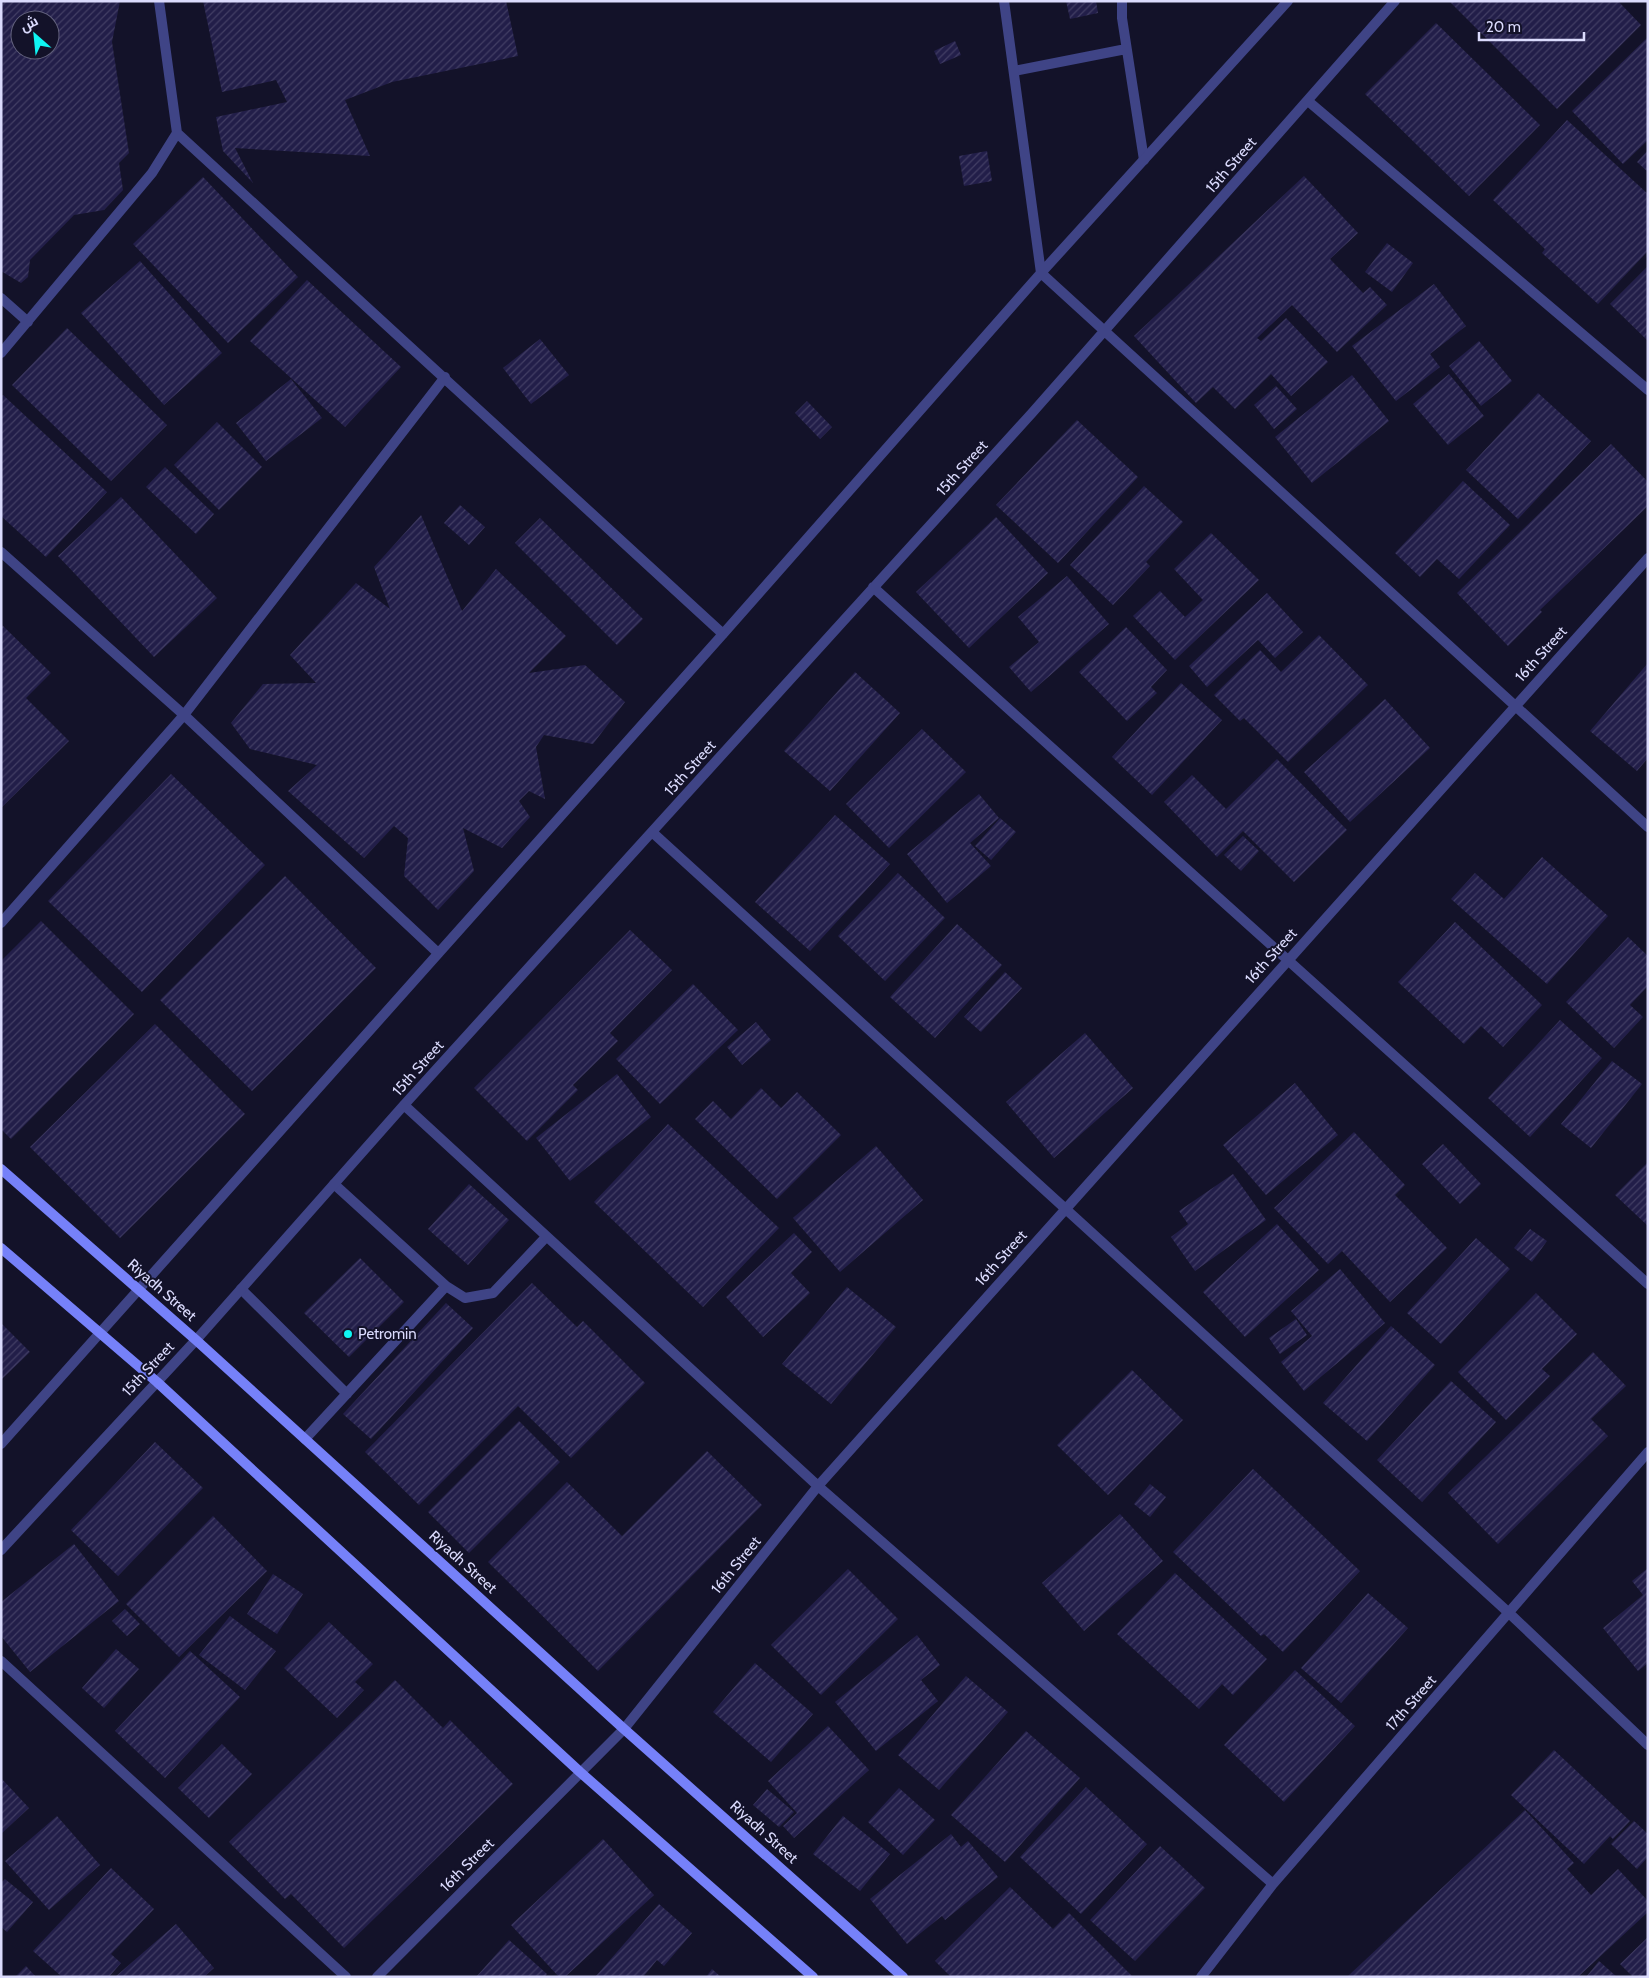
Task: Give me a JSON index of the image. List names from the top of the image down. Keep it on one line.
{"streets":{"main road":["Riyadh Street"],"street":["15th Street","16th Street","17th Street"]},"crossings":[["15th Street","Riyadh Street"],["16th Street","Riyadh Street"]],"places":["Petromin"],"scale_bar":"20 m","north":"top left"}
